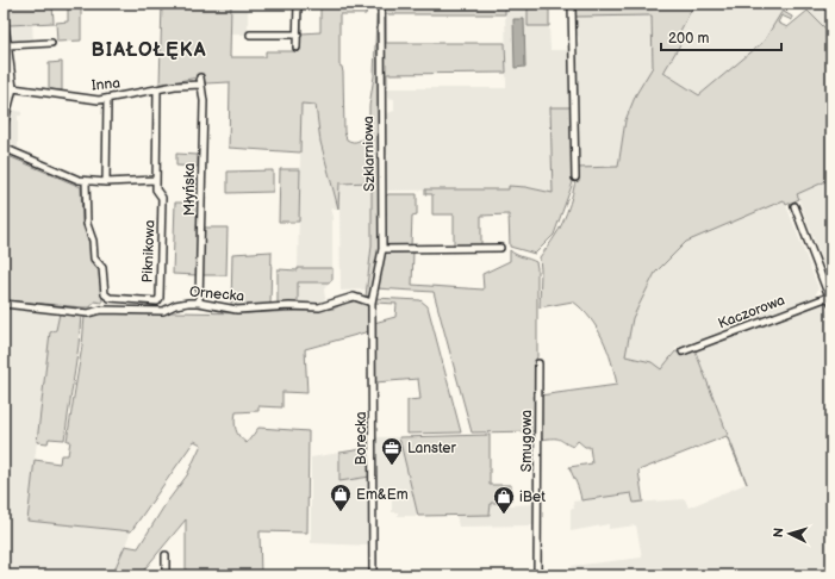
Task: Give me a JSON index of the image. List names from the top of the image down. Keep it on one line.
{"streets":{"street":["Inna","Szklarniowa","Młyńska","Piknikowa","Ornecka","Kaczorowa","Borecka","Smugowa"]},"crossings":[["Inna","Młyńska"],["Inna","Piknikowa"],["Szklarniowa","Ornecka"],["Szklarniowa","Borecka"],["Młyńska","Ornecka"],["Ornecka","Borecka"]],"districts":["BIAŁOŁĘKA"],"places":{"office":["Lanster"],"shop":["Em&Em","iBet"]},"scale_bar":"200 m","north":"left"}
